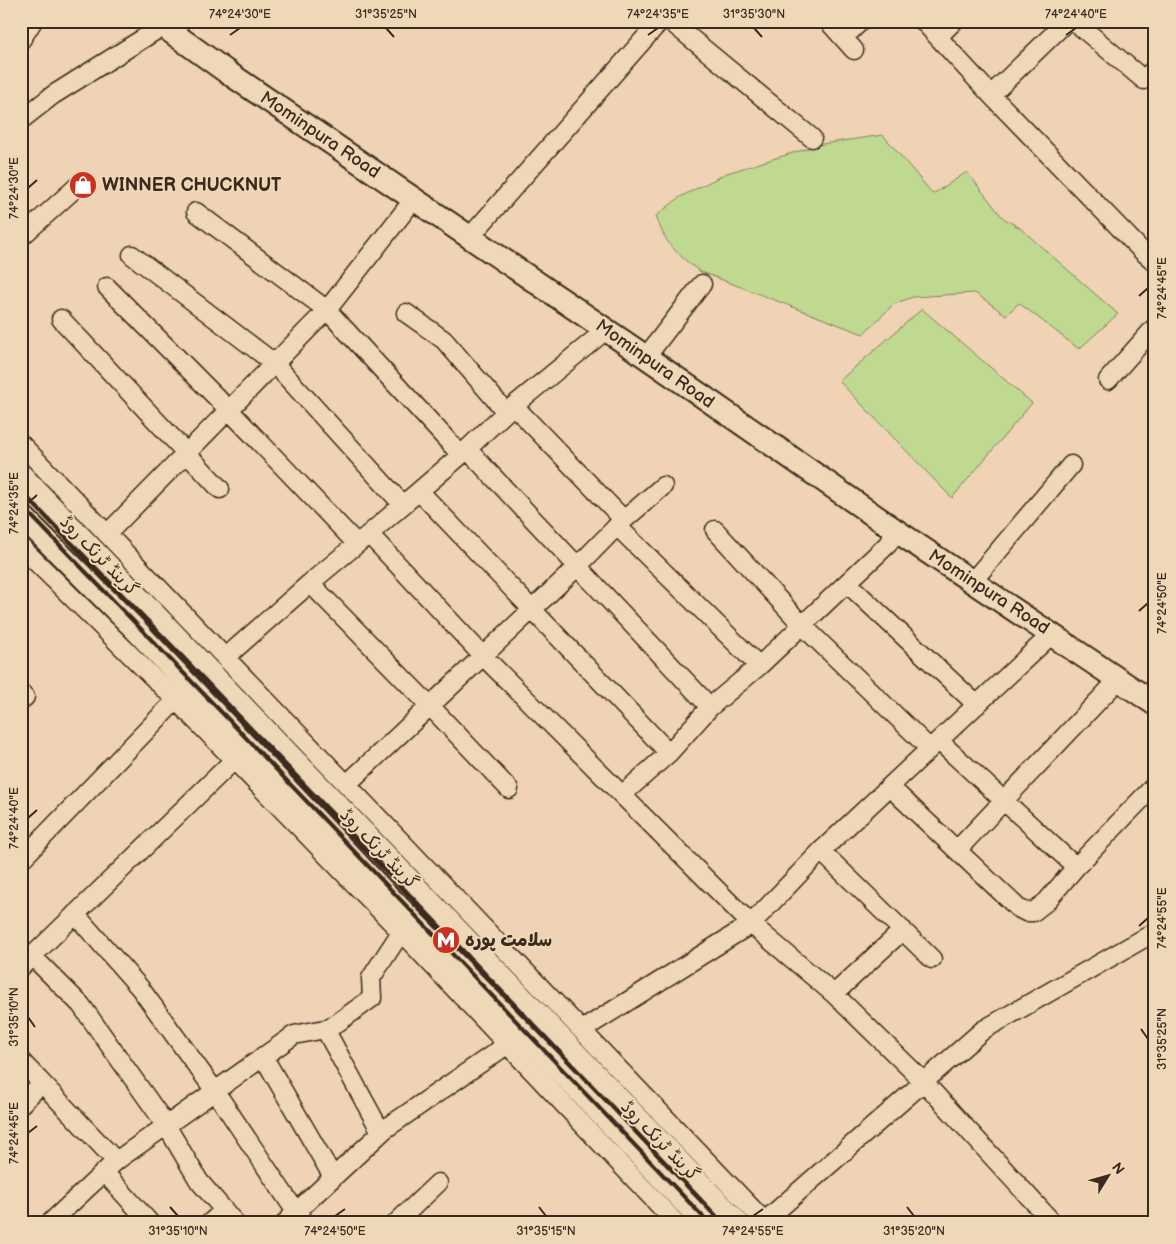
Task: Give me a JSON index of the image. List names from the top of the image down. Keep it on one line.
{"streets":{"main road":["Mominpura Road","گرینڈ ٹرنک روڈ"]},"places":{"shop":["WINNER CHUCKNUT"],"metro station":["سلامت پورہ"]},"north":"top right","coordinates":["74°24'30\"E","31°35'25\"N","74°24'35\"E","31°35'30\"N","74°24'40\"E","74°24'45\"E","74°24'50\"E","74°24'55\"E","31°35'10\"N","31°35'15\"N","31°35'20\"N"]}
